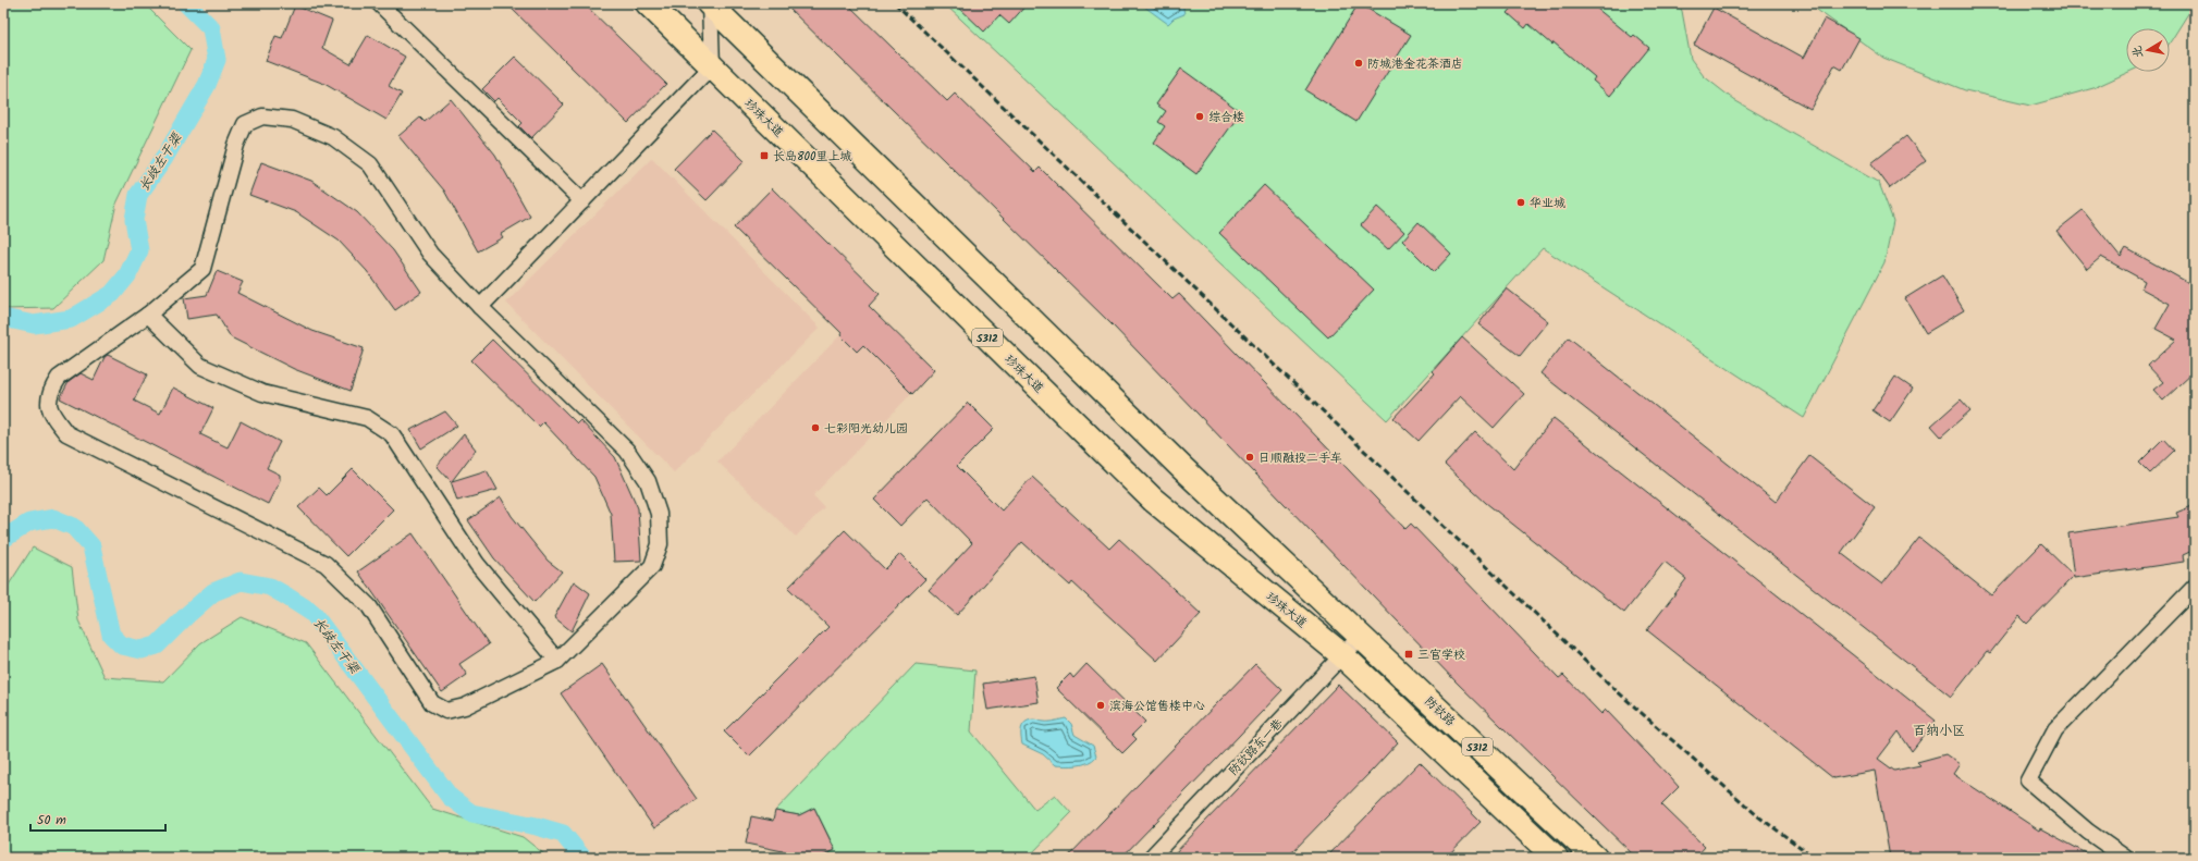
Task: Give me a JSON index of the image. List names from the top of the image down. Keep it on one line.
{"streets":{"main road":["珍珠大道","S312","防钦路"],"street":["防钦路东一巷"]},"crossings":[["珍珠大道","S312"],["珍珠大道","防钦路东一巷"],["S312","防钦路"],["S312","防钦路东一巷"],["防钦路","防钦路东一巷"]],"districts":["百纳小区"],"water":["长歧左干渠"],"places":{"other":["防城港金花茶酒店","综合楼","华业城","七彩阳光幼儿园","日顺融投二手车","滨海公馆售楼中心"],"transit":["长岛800里上城","三官学校"]},"scale_bar":"50 m","north":"left"}
